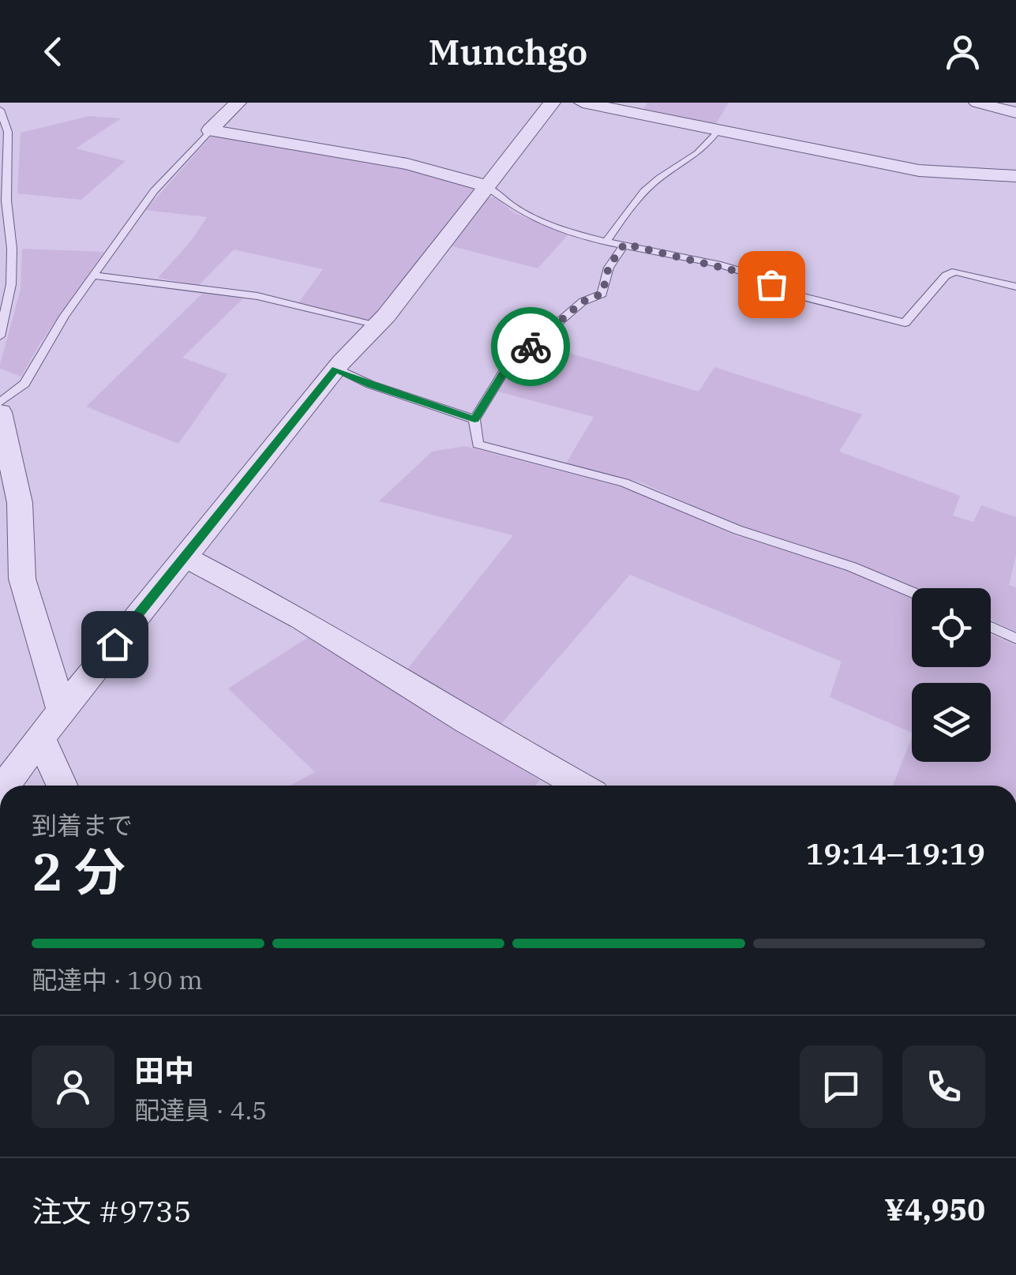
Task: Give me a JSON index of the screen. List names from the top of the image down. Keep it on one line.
{"page":{"header":"Munchgo","heading":["2 分","到着まで","19:14–19:19"],"panel":["田中","配達員 · 4.5","注文 #9735","¥4,950"],"bar":"配達中 · 190 m"}}
